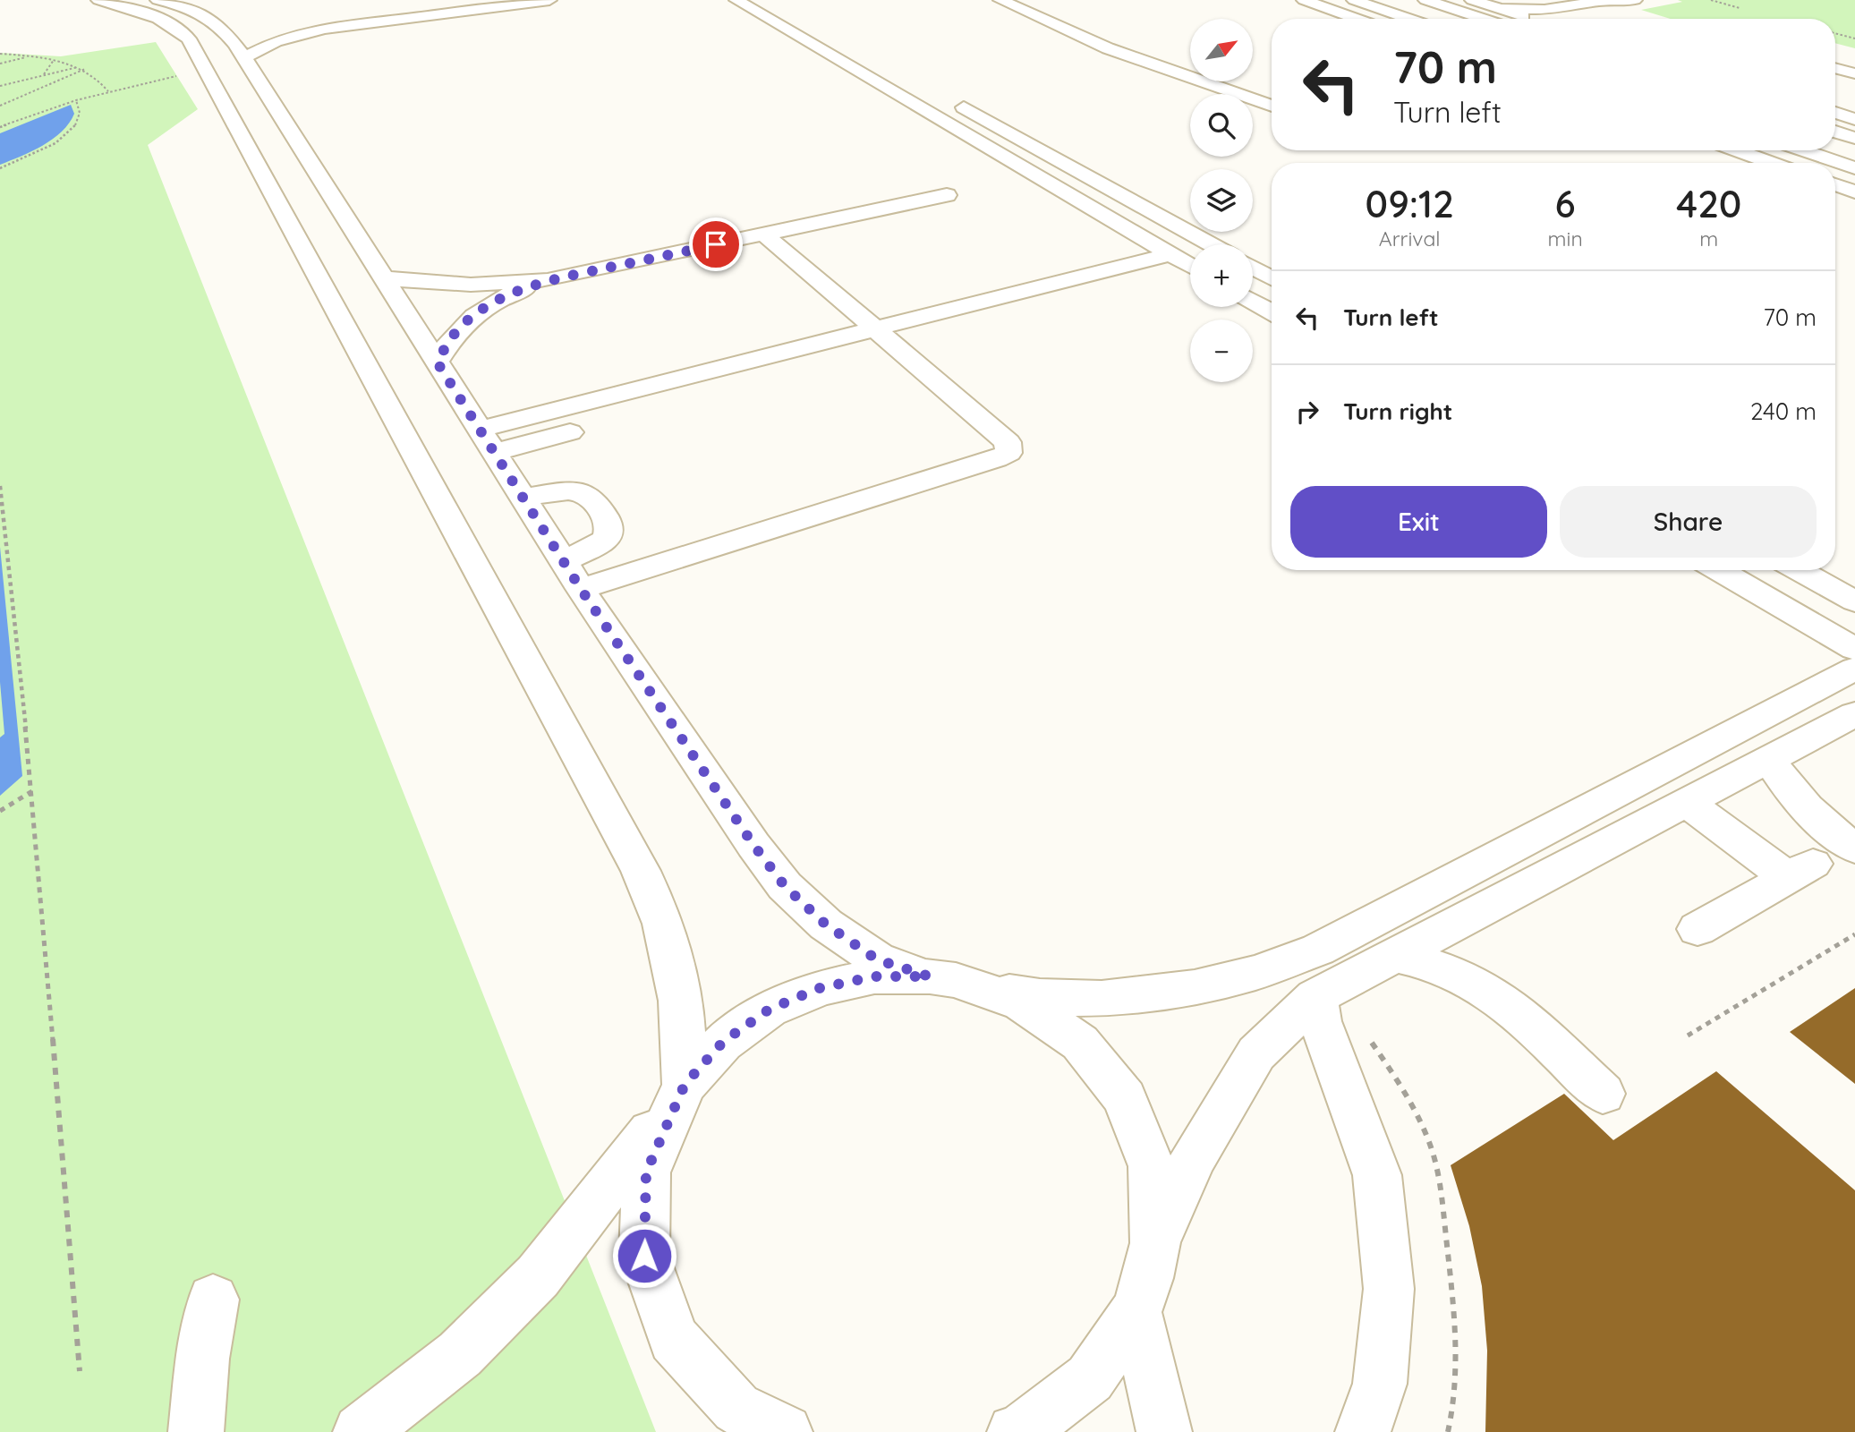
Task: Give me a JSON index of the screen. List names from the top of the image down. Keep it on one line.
{"north":"top right","page":{"map_buttons":["+","−"],"turn":["70 m","Turn left"],"eta":["09:12","Arrival","6","min","420","m"],"list":[{"name":"Turn left","value":"70 m"},{"name":"Turn right","value":"240 m"}],"buttons":["Exit","Share"]}}
